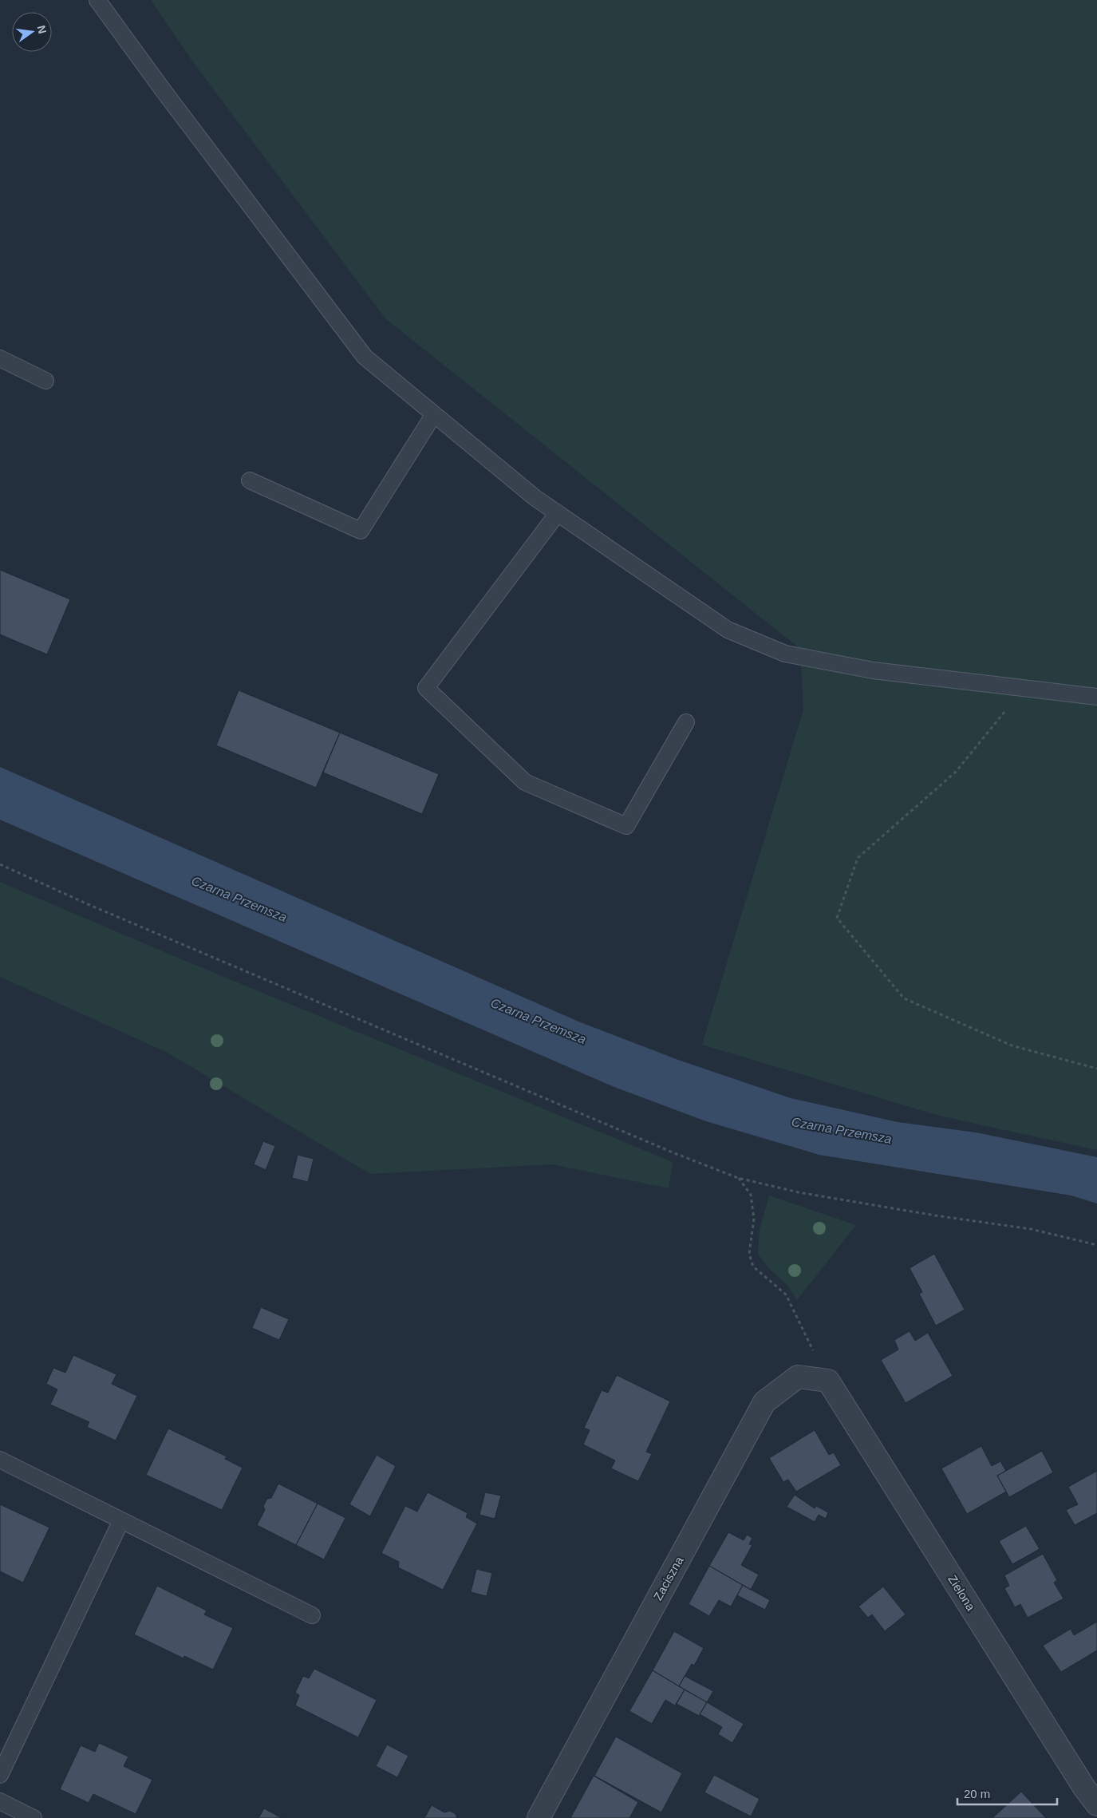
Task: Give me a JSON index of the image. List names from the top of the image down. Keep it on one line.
{"streets":{"street":["Zaciszna","Zielona"]},"crossings":[["Zaciszna","Zielona"]],"water":["Czarna Przemsza"],"scale_bar":"20 m","north":"right"}
